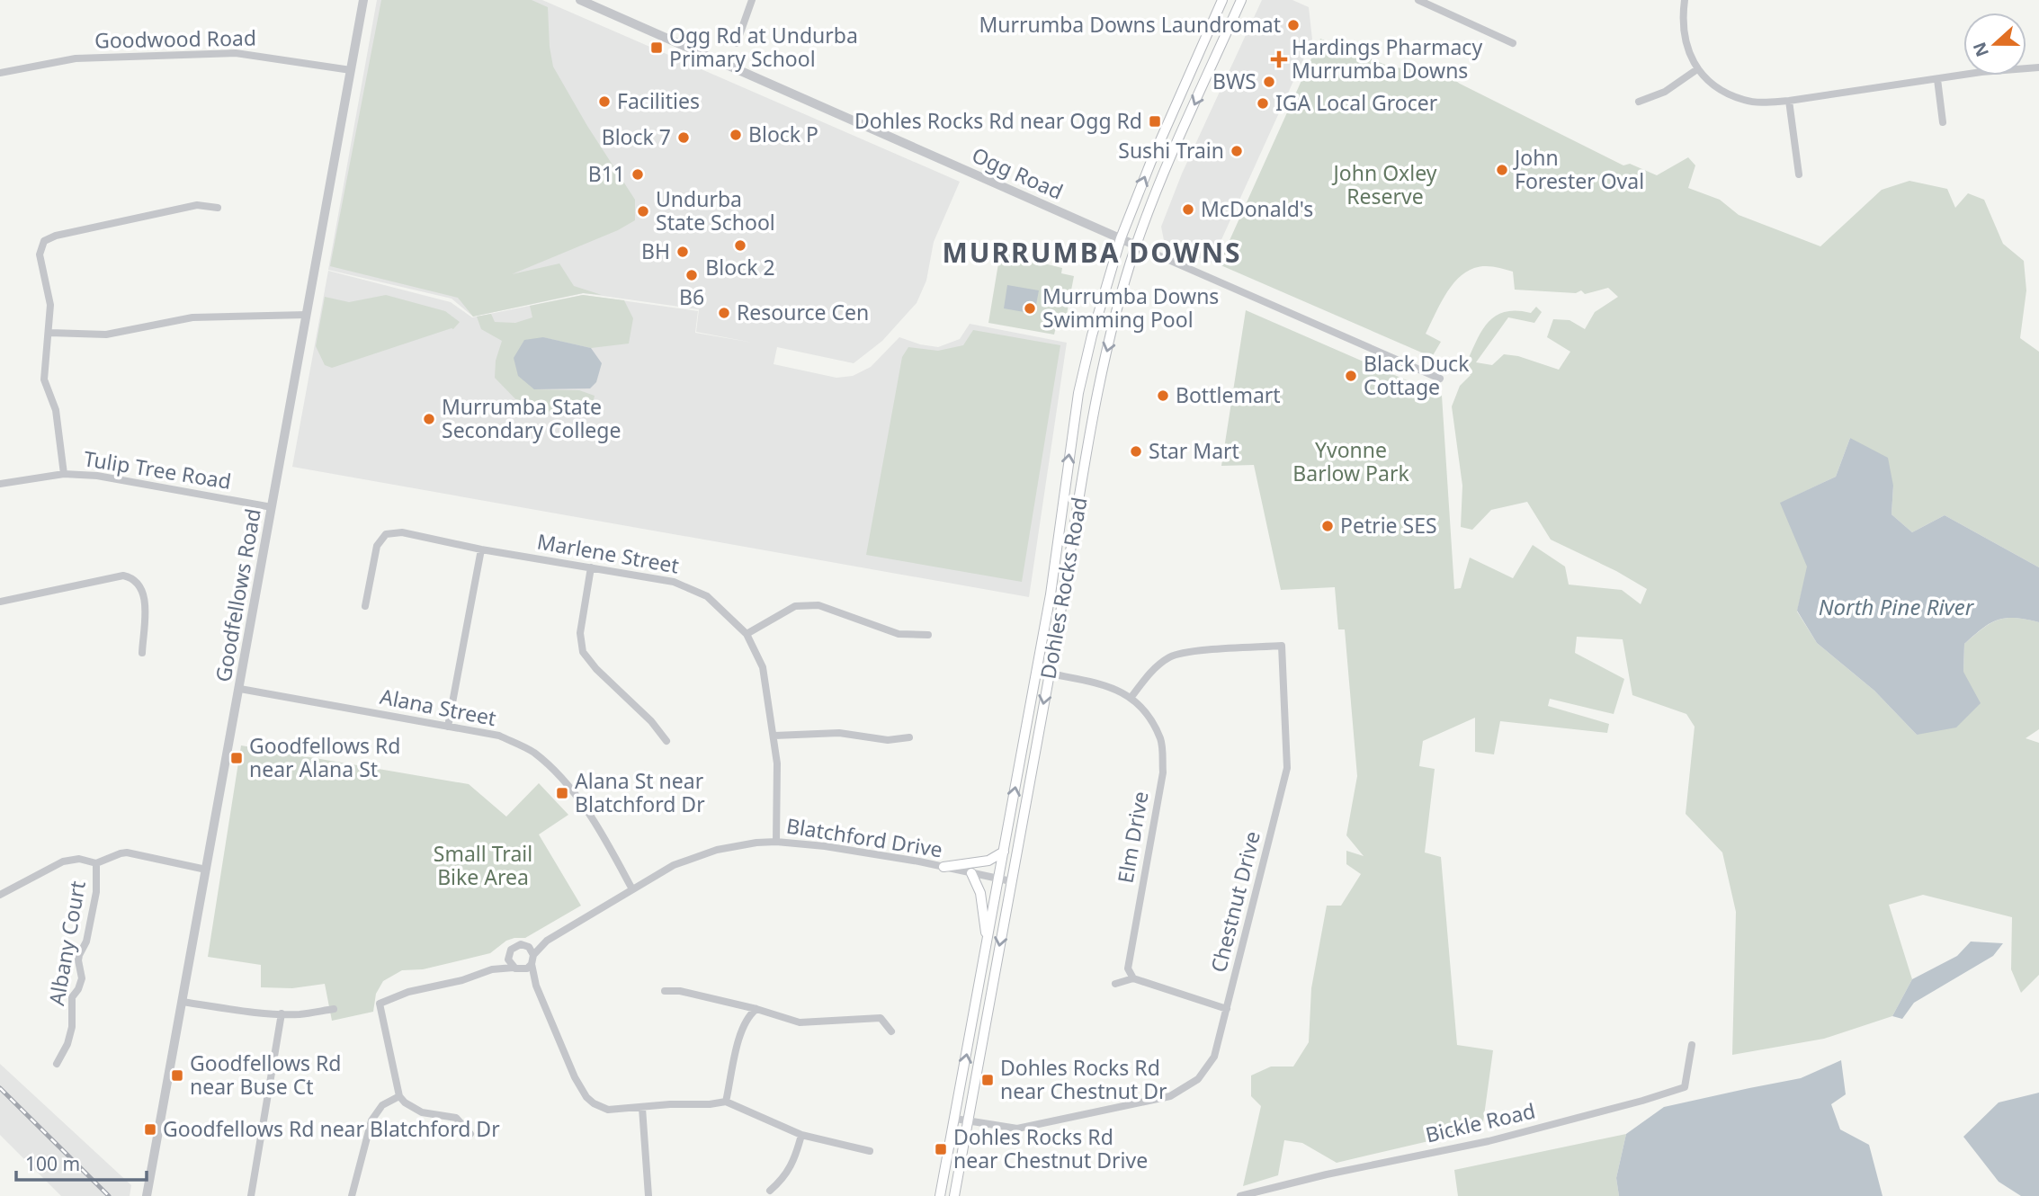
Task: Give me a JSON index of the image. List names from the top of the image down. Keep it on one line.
{"streets":{"main road":["Dohles Rocks Road"],"street":["Goodwood Road","Ogg Road","Tulip Tree Road","Marlene Street","Goodfellows Road","Alana Street","Elm Drive","Blatchford Drive","Chestnut Drive","Albany Court","Bickle Road"]},"crossings":[["Goodwood Road","Goodfellows Road"],["Ogg Road","Dohles Rocks Road"],["Tulip Tree Road","Goodfellows Road"],["Marlene Street","Blatchford Drive"],["Dohles Rocks Road","Elm Drive"],["Dohles Rocks Road","Blatchford Drive"],["Dohles Rocks Road","Chestnut Drive"],["Goodfellows Road","Alana Street"],["Alana Street","Blatchford Drive"],["Elm Drive","Chestnut Drive"]],"districts":["MURRUMBA DOWNS"],"water":["North Pine River"],"parks":["John Oxley Reserve","Yvonne Barlow Park","Small Trail Bike Area"],"places":{"other":["Murrumba Downs Laundromat","BWS","Facilities","IGA Local Grocer","Block P","Block 7","Sushi Train","John Forester Oval","B11","McDonald's","Undurba State School","Block 2","BH","B6","Murrumba Downs Swimming Pool","Resource Cen","Black Duck Cottage","Bottlemart","Murrumba State Secondary College","Star Mart","Petrie SES"],"transit":["Ogg Rd at Undurba Primary School","Dohles Rocks Rd near Ogg Rd","Goodfellows Rd near Alana St","Alana St near Blatchford Dr","Goodfellows Rd near Buse Ct","Dohles Rocks Rd near Chestnut Dr","Goodfellows Rd near Blatchford Dr","Dohles Rocks Rd near Chestnut Drive"],"health":["Hardings Pharmacy Murrumba Downs"]},"scale_bar":"100 m","north":"left"}
